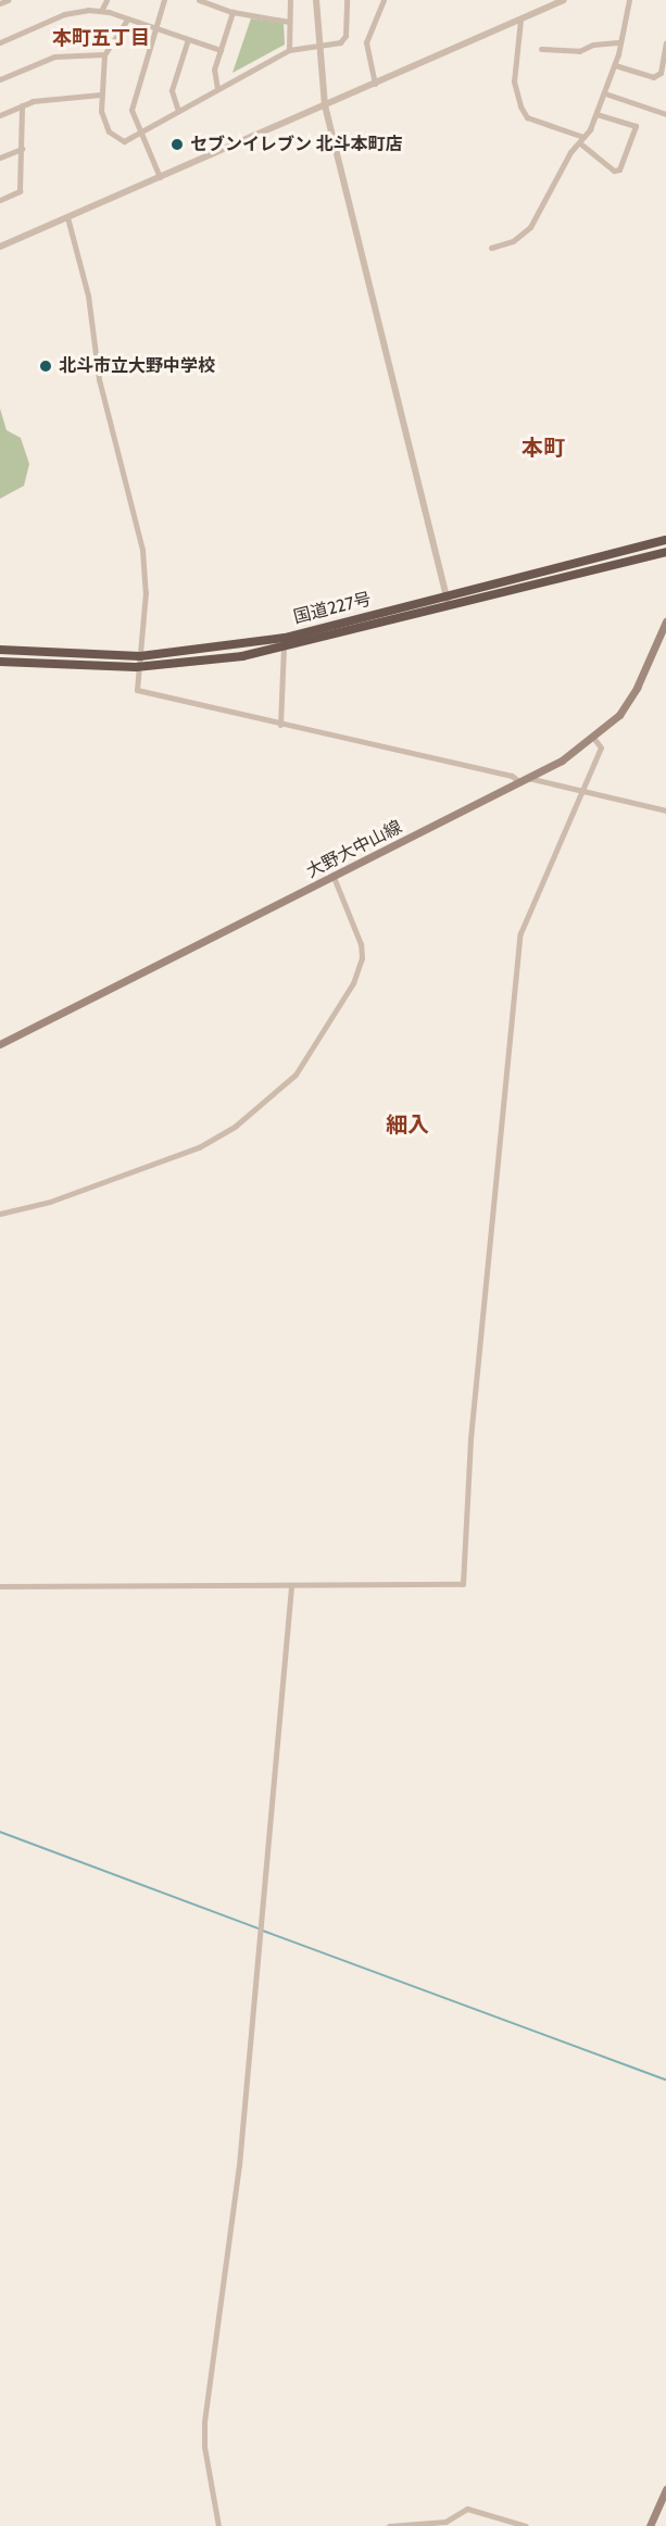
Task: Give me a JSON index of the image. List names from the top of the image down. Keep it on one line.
{"streets":{"highway":["国道227号"],"main road":["大野大中山線"]},"districts":["本町五丁目","本町","細入"],"places":["セブンイレブン 北斗本町店","北斗市立大野中学校"]}
